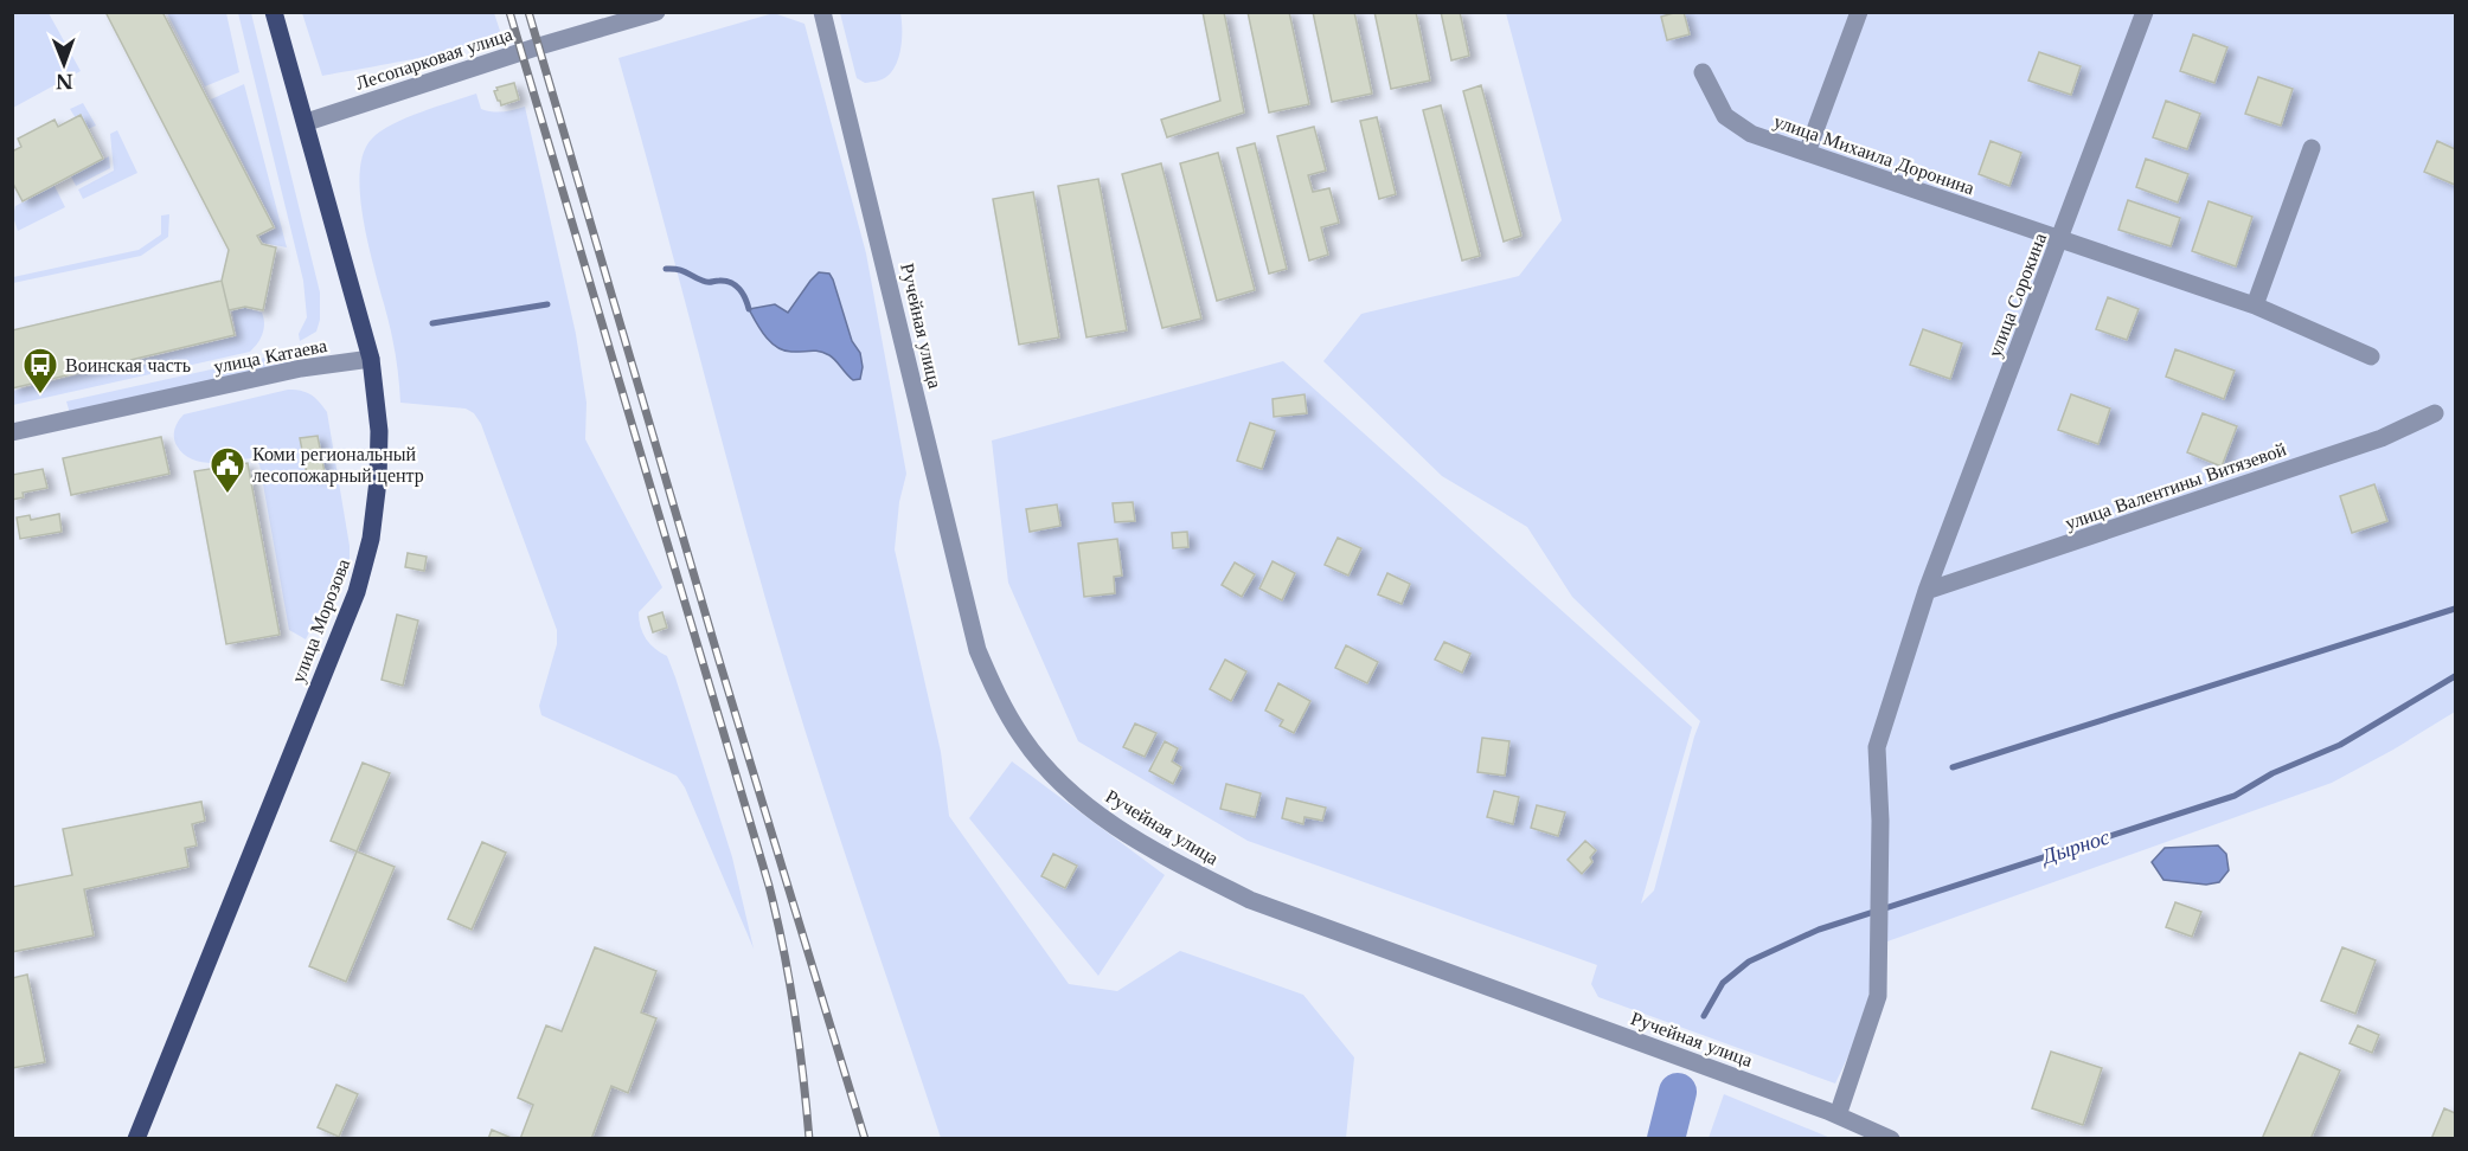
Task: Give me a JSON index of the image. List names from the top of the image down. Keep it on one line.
{"streets":{"main road":["улица Морозова"],"street":["Лесопарковая улица","улица Михаила Доронина","улица Сорокина","Ручейная улица","улица Катаева","улица Валентины Витязевой"]},"crossings":[["Лесопарковая улица","улица Морозова"],["улица Михаила Доронина","улица Сорокина"],["улица Сорокина","Ручейная улица"],["улица Сорокина","улица Валентины Витязевой"],["улица Катаева","улица Морозова"]],"water":["Дырнос"],"places":{"bus stop":["Воинская часть"],"public building":["Коми региональный лесопожарный центр"]},"north":"bottom"}
